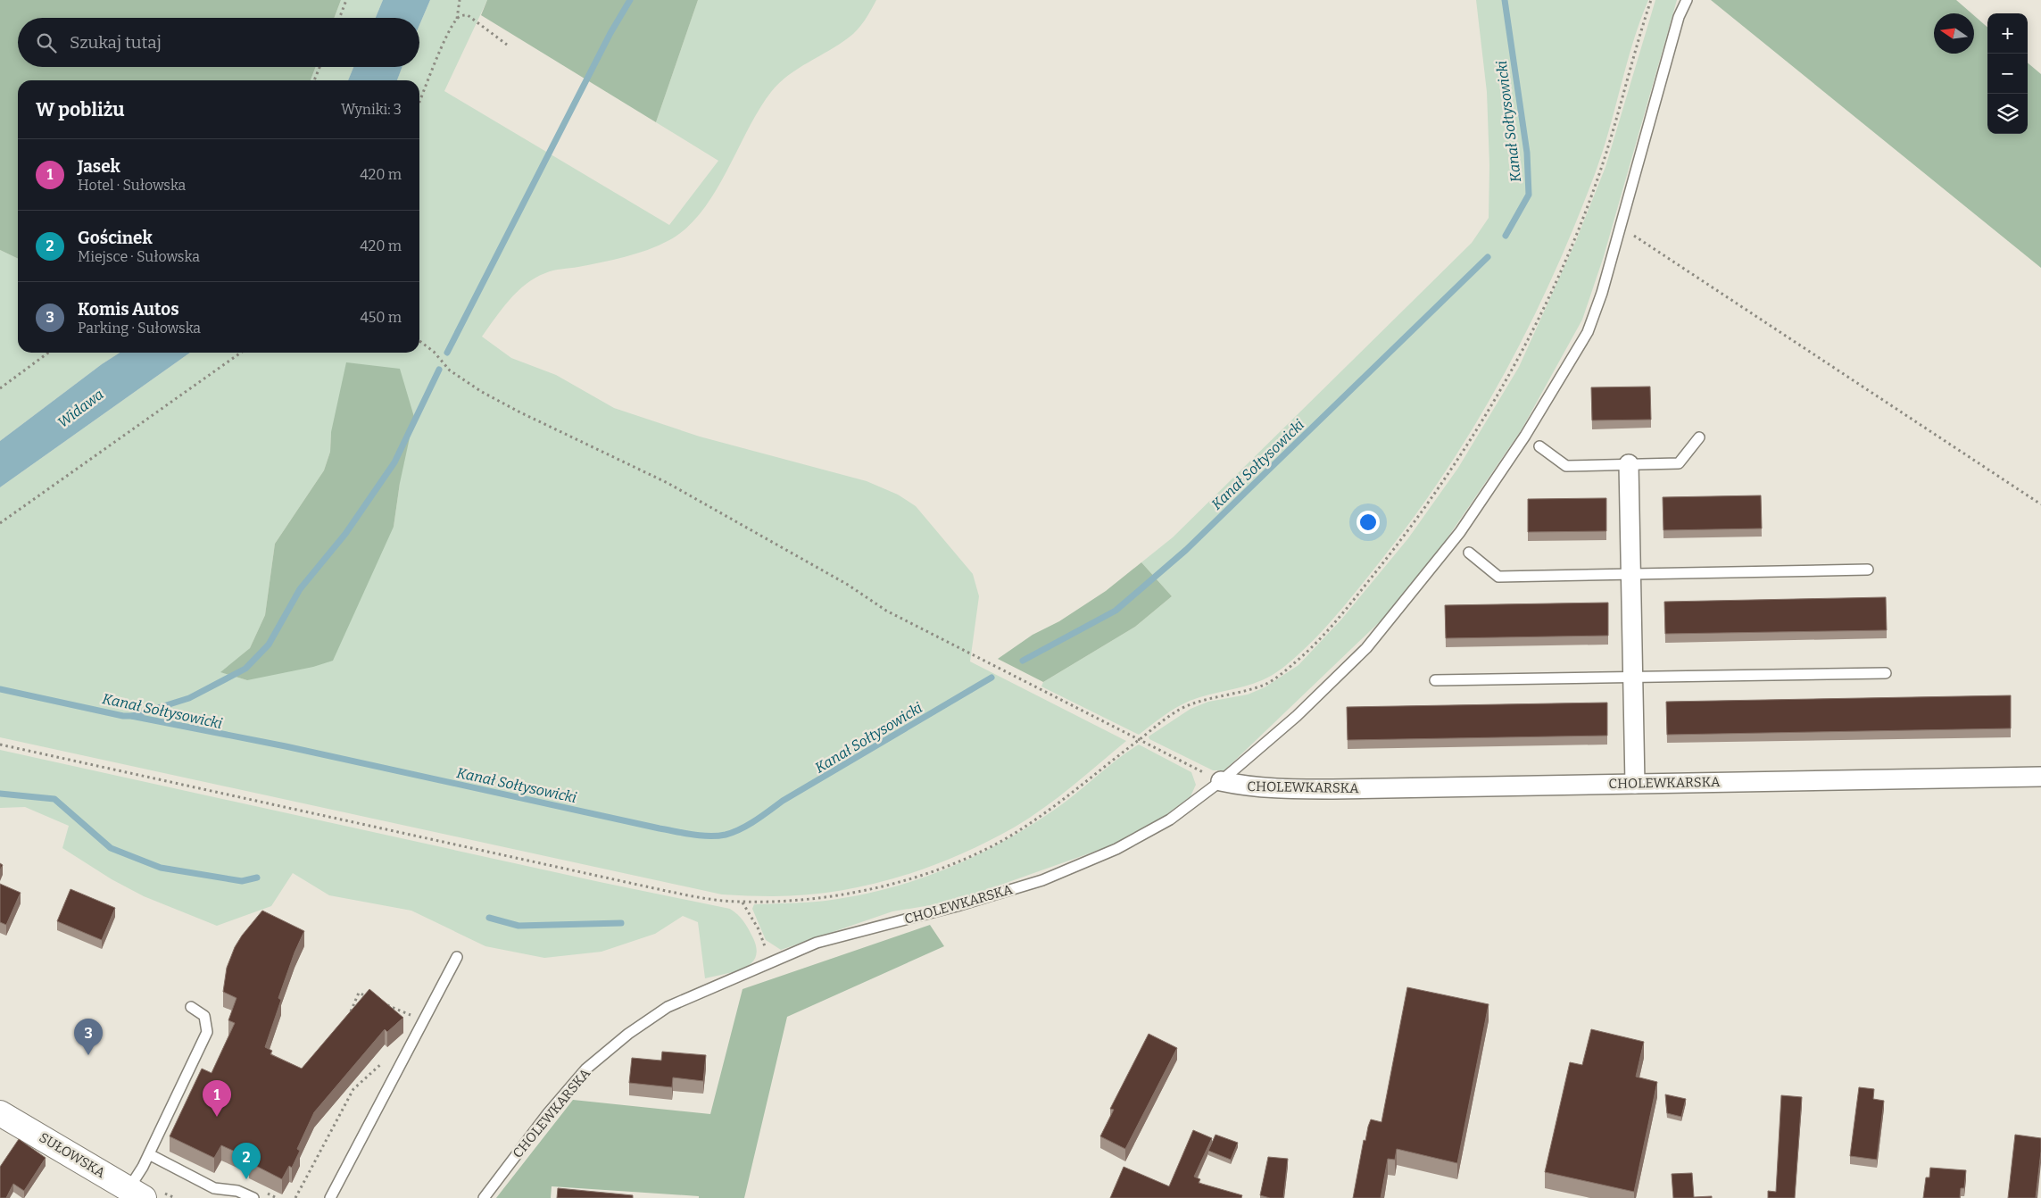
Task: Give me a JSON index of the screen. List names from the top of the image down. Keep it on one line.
{"streets":{"main road":["SUŁOWSKA"],"street":["CHOLEWKARSKA"]},"water":["Kanał Sołtysowicki","Widawa"],"north":"left","page":{"map_buttons":["+","−"],"search":"Szukaj tutaj","heading":["W pobliżu","Wyniki: 3"],"list":[{"mark":"1","name":"Jasek","note":"Hotel · Sułowska","value":"420 m"},{"mark":"2","name":"Gościnek","note":"Miejsce · Sułowska","value":"420 m"},{"mark":"3","name":"Komis Autos","note":"Parking · Sułowska","value":"450 m"}],"pins":["3","1","2"]}}
